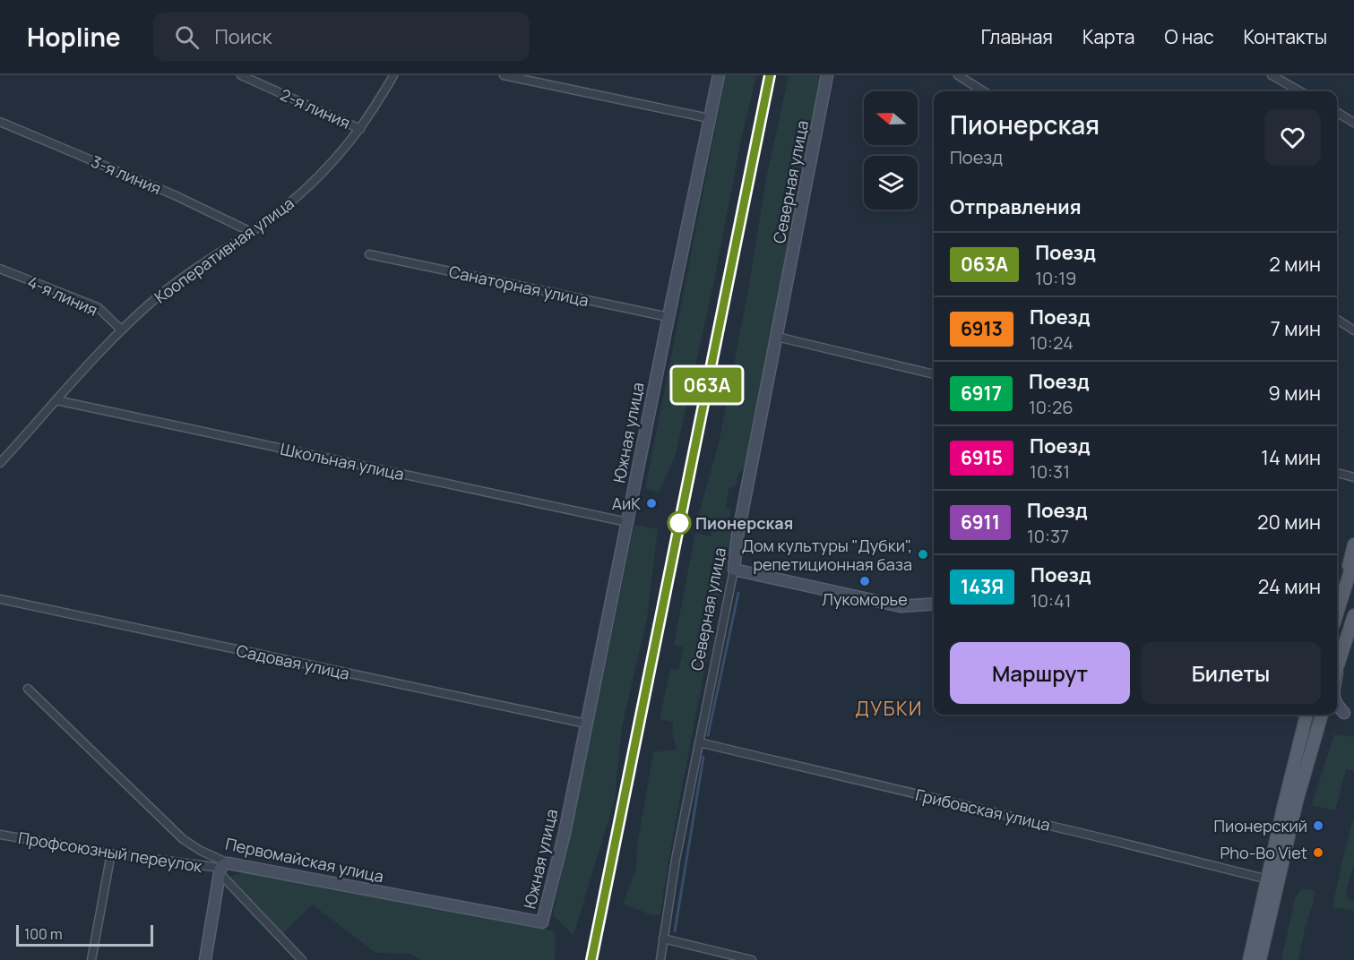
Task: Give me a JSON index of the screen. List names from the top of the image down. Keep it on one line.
{"streets":{"street":["2-я линия","3-я линия","Северная улица","Кооперативная улица","Санаторная улица","4-я линия","Южная улица","Школьная улица","Садовая улица","Грибовская улица","Профсоюзный переулок","Первомайская улица"]},"crossings":[["2-я линия","Кооперативная улица"],["3-я линия","Кооперативная улица"],["Северная улица","Грибовская улица"],["Кооперативная улица","4-я линия"],["Кооперативная улица","Школьная улица"],["Санаторная улица","Южная улица"],["Южная улица","Школьная улица"],["Южная улица","Садовая улица"],["Южная улица","Первомайская улица"],["Профсоюзный переулок","Первомайская улица"]],"districts":["ДУБКИ"],"places":["АиК","Пионерская","Дом культуры \"Дубки\", репетиционная база","Лукоморье","Пионерский","Pho-Bo Viet"],"scale_bar":"100 m","north":"left","page":{"header":"Hopline","search":"Поиск","nav":["Главная","Карта","О нас","Контакты"],"on_map":"063А","heading":[["Пионерская","Поезд"],"Отправления"],"list":[{"mark":"063А","name":"Поезд","note":"10:19","value":"2 мин"},{"mark":"6913","name":"Поезд","note":"10:24","value":"7 мин"},{"mark":"6917","name":"Поезд","note":"10:26","value":"9 мин"},{"mark":"6915","name":"Поезд","note":"10:31","value":"14 мин"},{"mark":"6911","name":"Поезд","note":"10:37","value":"20 мин"},{"mark":"143Я","name":"Поезд","note":"10:41","value":"24 мин"}],"buttons":["Маршрут","Билеты"],"scale":"100 m"}}
